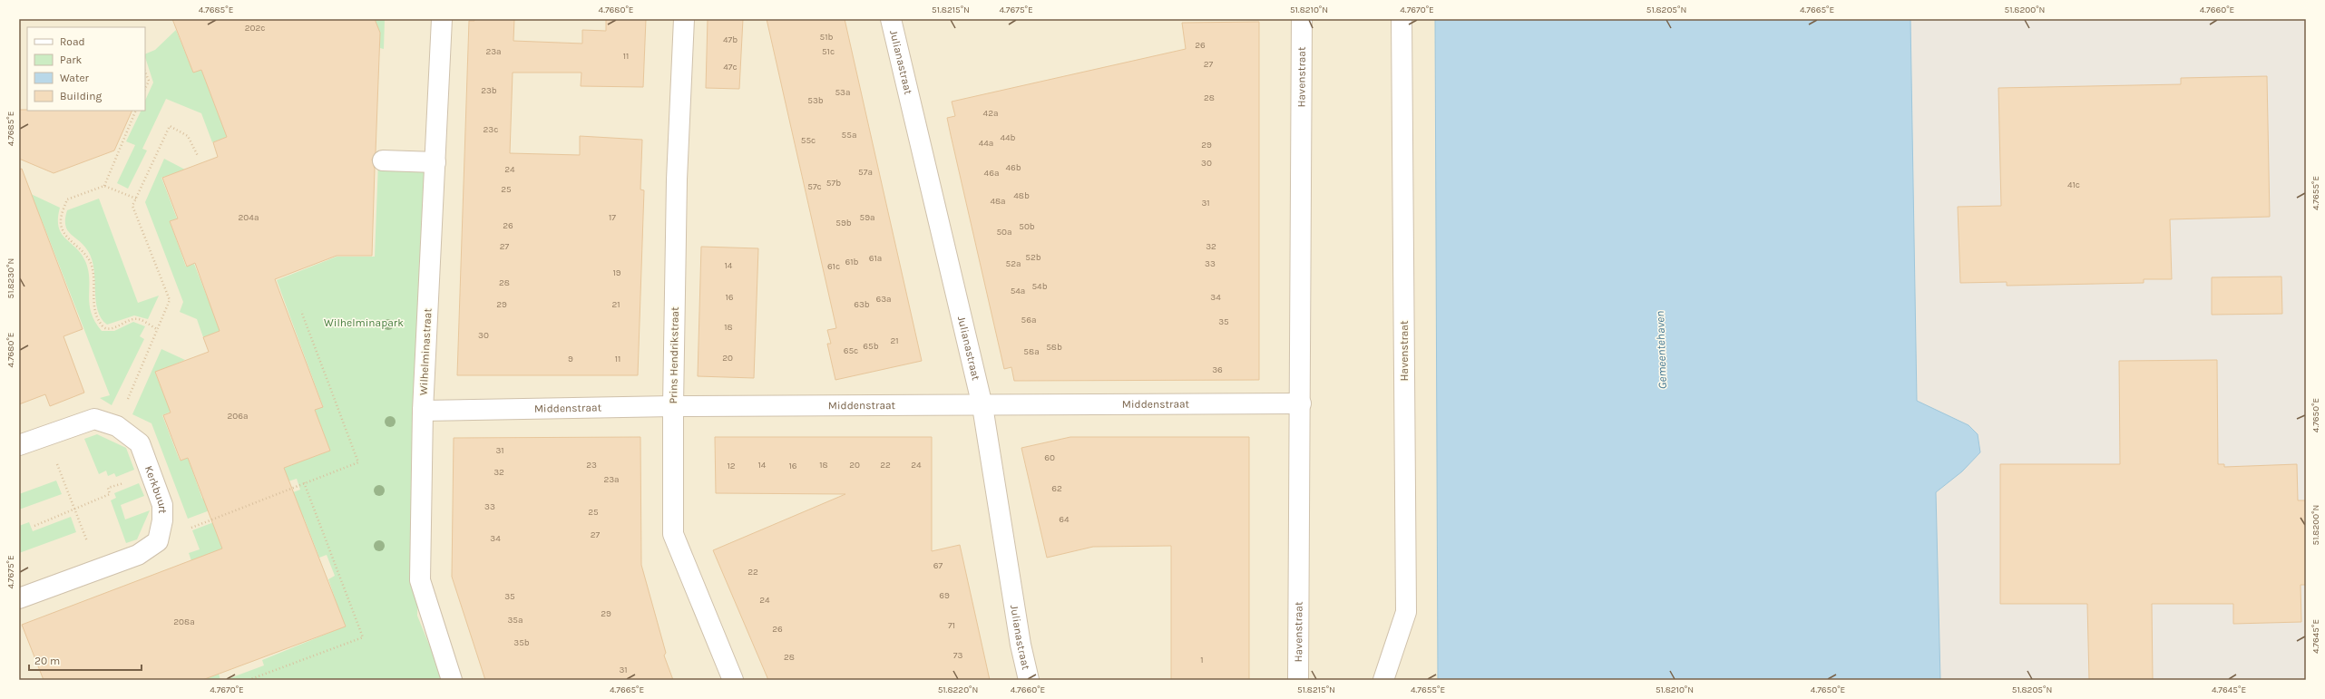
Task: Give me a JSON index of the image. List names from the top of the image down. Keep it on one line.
{"streets":{"street":["Julianastraat","Havenstraat","Wilhelminastraat","Prins Hendrikstraat","Middenstraat","Kerkbuurt"]},"crossings":[["Julianastraat","Middenstraat"],["Havenstraat","Middenstraat"],["Wilhelminastraat","Middenstraat"],["Prins Hendrikstraat","Middenstraat"]],"water":["Gemeentehaven"],"parks":["Wilhelminapark"],"house_numbers":["202c","51b","47b","26","23a","51c","11","27","47c","23b","53a","28","53b","42a","23c","55a","44b","55c","44a","29","30","46b","24","57a","46a","57b","41c","57c","25","48b","48a","31","204a","17","59a","59b","26","50b","50a","27","32","52b","61a","61b","52a","33","14","61c","19","28","54b","54a","16","34","63a","29","21","63b","56a","35","18","30","21","65b","58b","65c","58a","20","9","11","36","206a","31","60","23","14","18","20","22","24","12","16","32","23a","62","33","25","64","27","34","67","22","69","35","24","29","35a","208a","71","26","35b","73","28","1","31"],"legend":["Road","Park","Water","Building"],"scale_bar":"20 m","coordinates":["4.7685°E","4.7680°E","51.8215°N","4.7675°E","51.8210°N","4.7670°E","51.8205°N","4.7665°E","51.8200°N","4.7660°E","4.7655°E","51.8230°N","4.7650°E","4.7645°E","51.8220°N"]}
